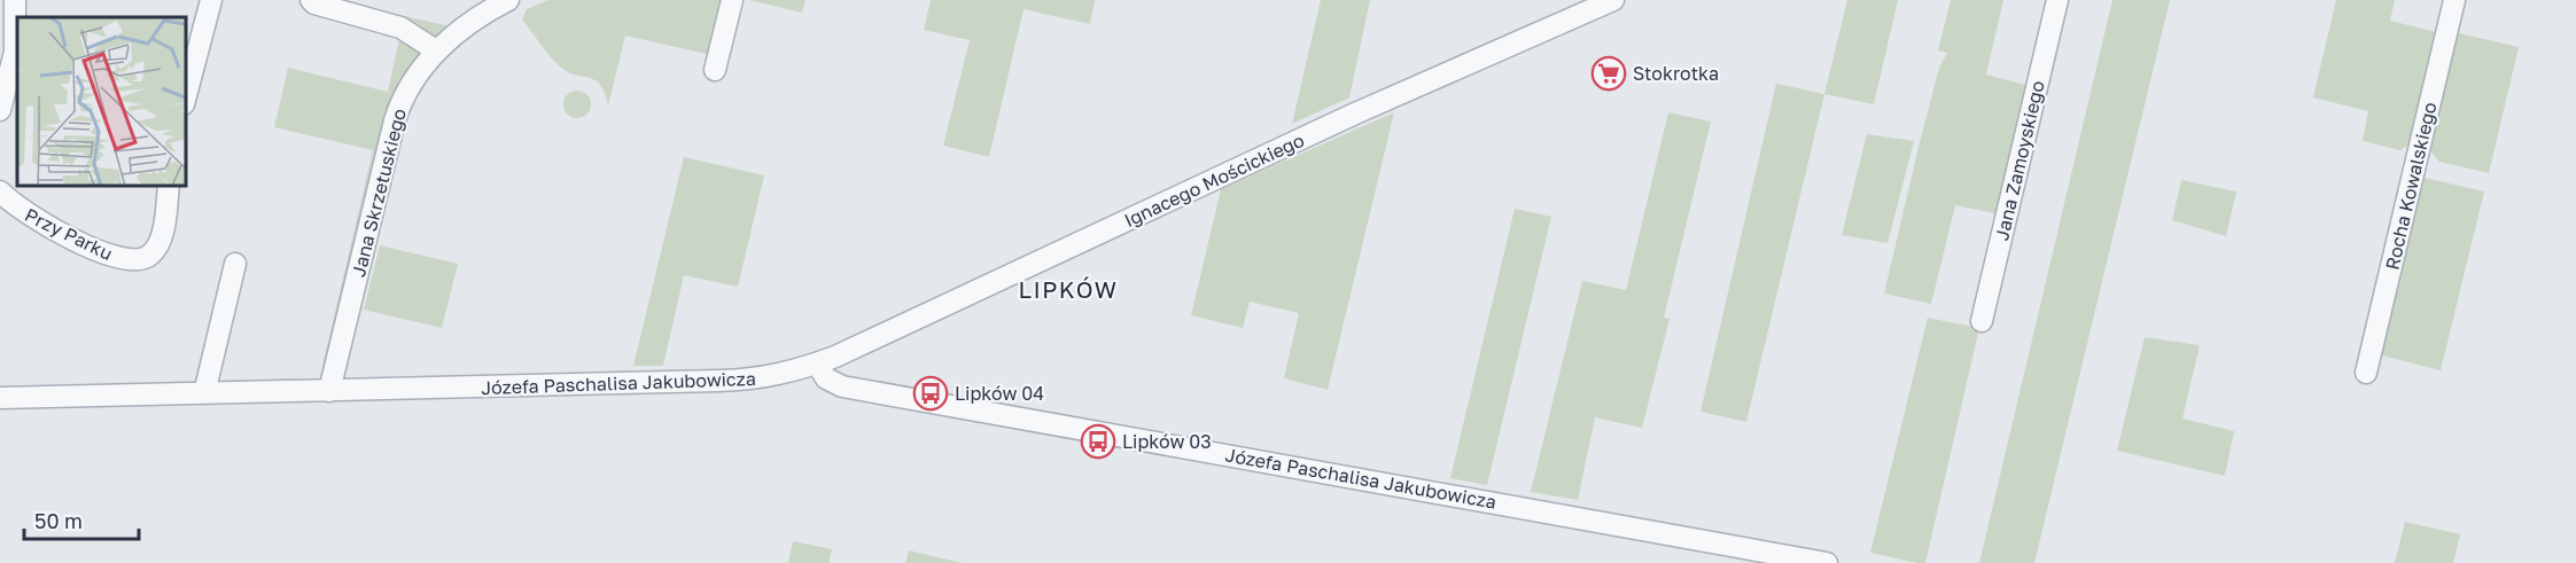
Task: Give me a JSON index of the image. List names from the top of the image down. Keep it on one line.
{"streets":{"street":["Jana Zamoyskiego","Ignacego Mościckiego","Rocha Kowalskiego","Jana Skrzetuskiego","Przy Parku","Józefa Paschalisa Jakubowicza"]},"crossings":[["Ignacego Mościckiego","Józefa Paschalisa Jakubowicza"],["Jana Skrzetuskiego","Józefa Paschalisa Jakubowicza"]],"districts":["LIPKÓW"],"places":{"supermarket":["Stokrotka"],"bus stop":["Lipków 04","Lipków 03"]},"scale_bar":"50 m"}
